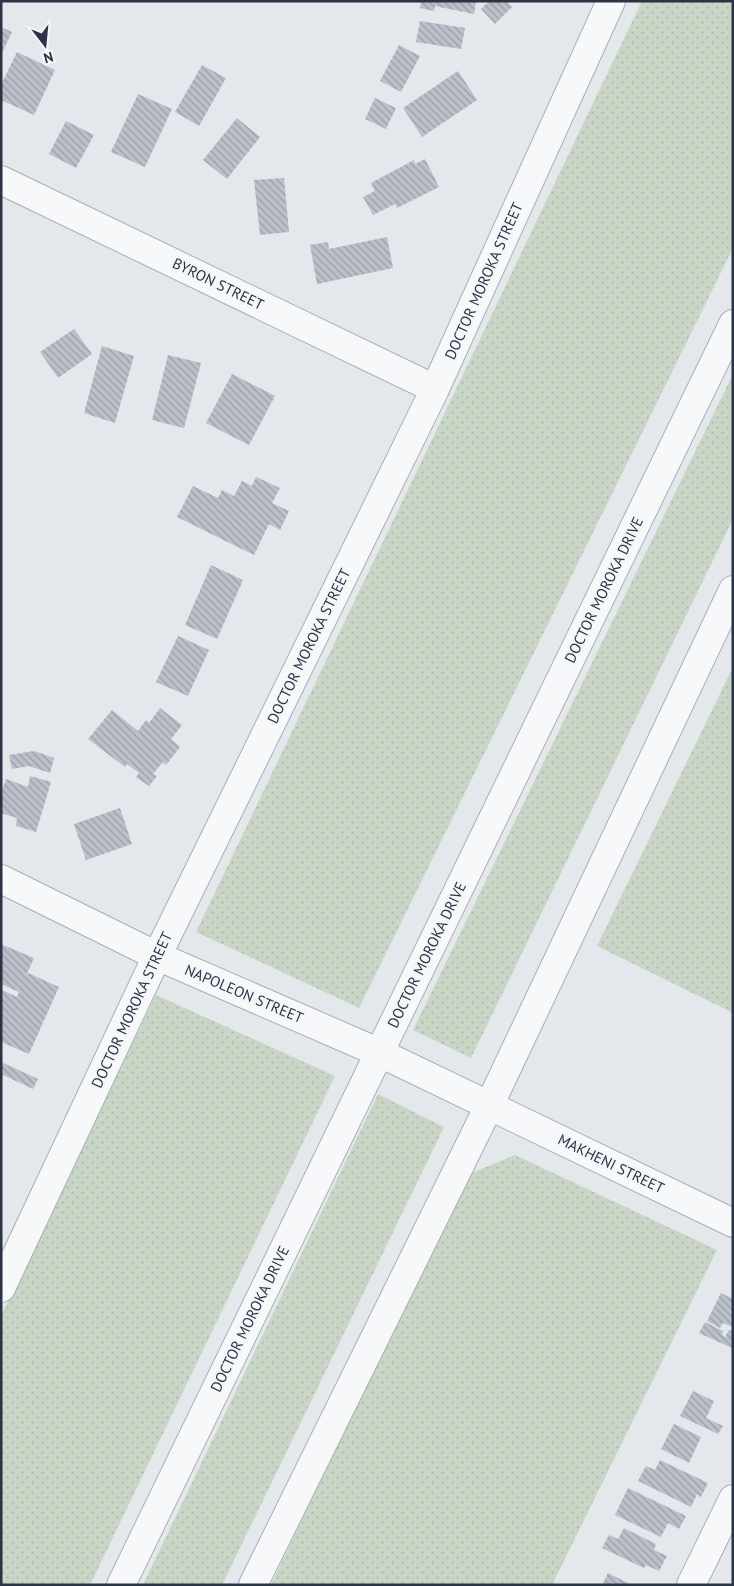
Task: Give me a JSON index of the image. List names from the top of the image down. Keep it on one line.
{"streets":{"street":["DOCTOR MOROKA STREET","BYRON STREET","DOCTOR MOROKA DRIVE","NAPOLEON STREET","MAKHENI STREET"]},"crossings":[["DOCTOR MOROKA STREET","BYRON STREET"],["DOCTOR MOROKA STREET","NAPOLEON STREET"],["DOCTOR MOROKA DRIVE","NAPOLEON STREET"],["NAPOLEON STREET","MAKHENI STREET"]],"north":"bottom"}
